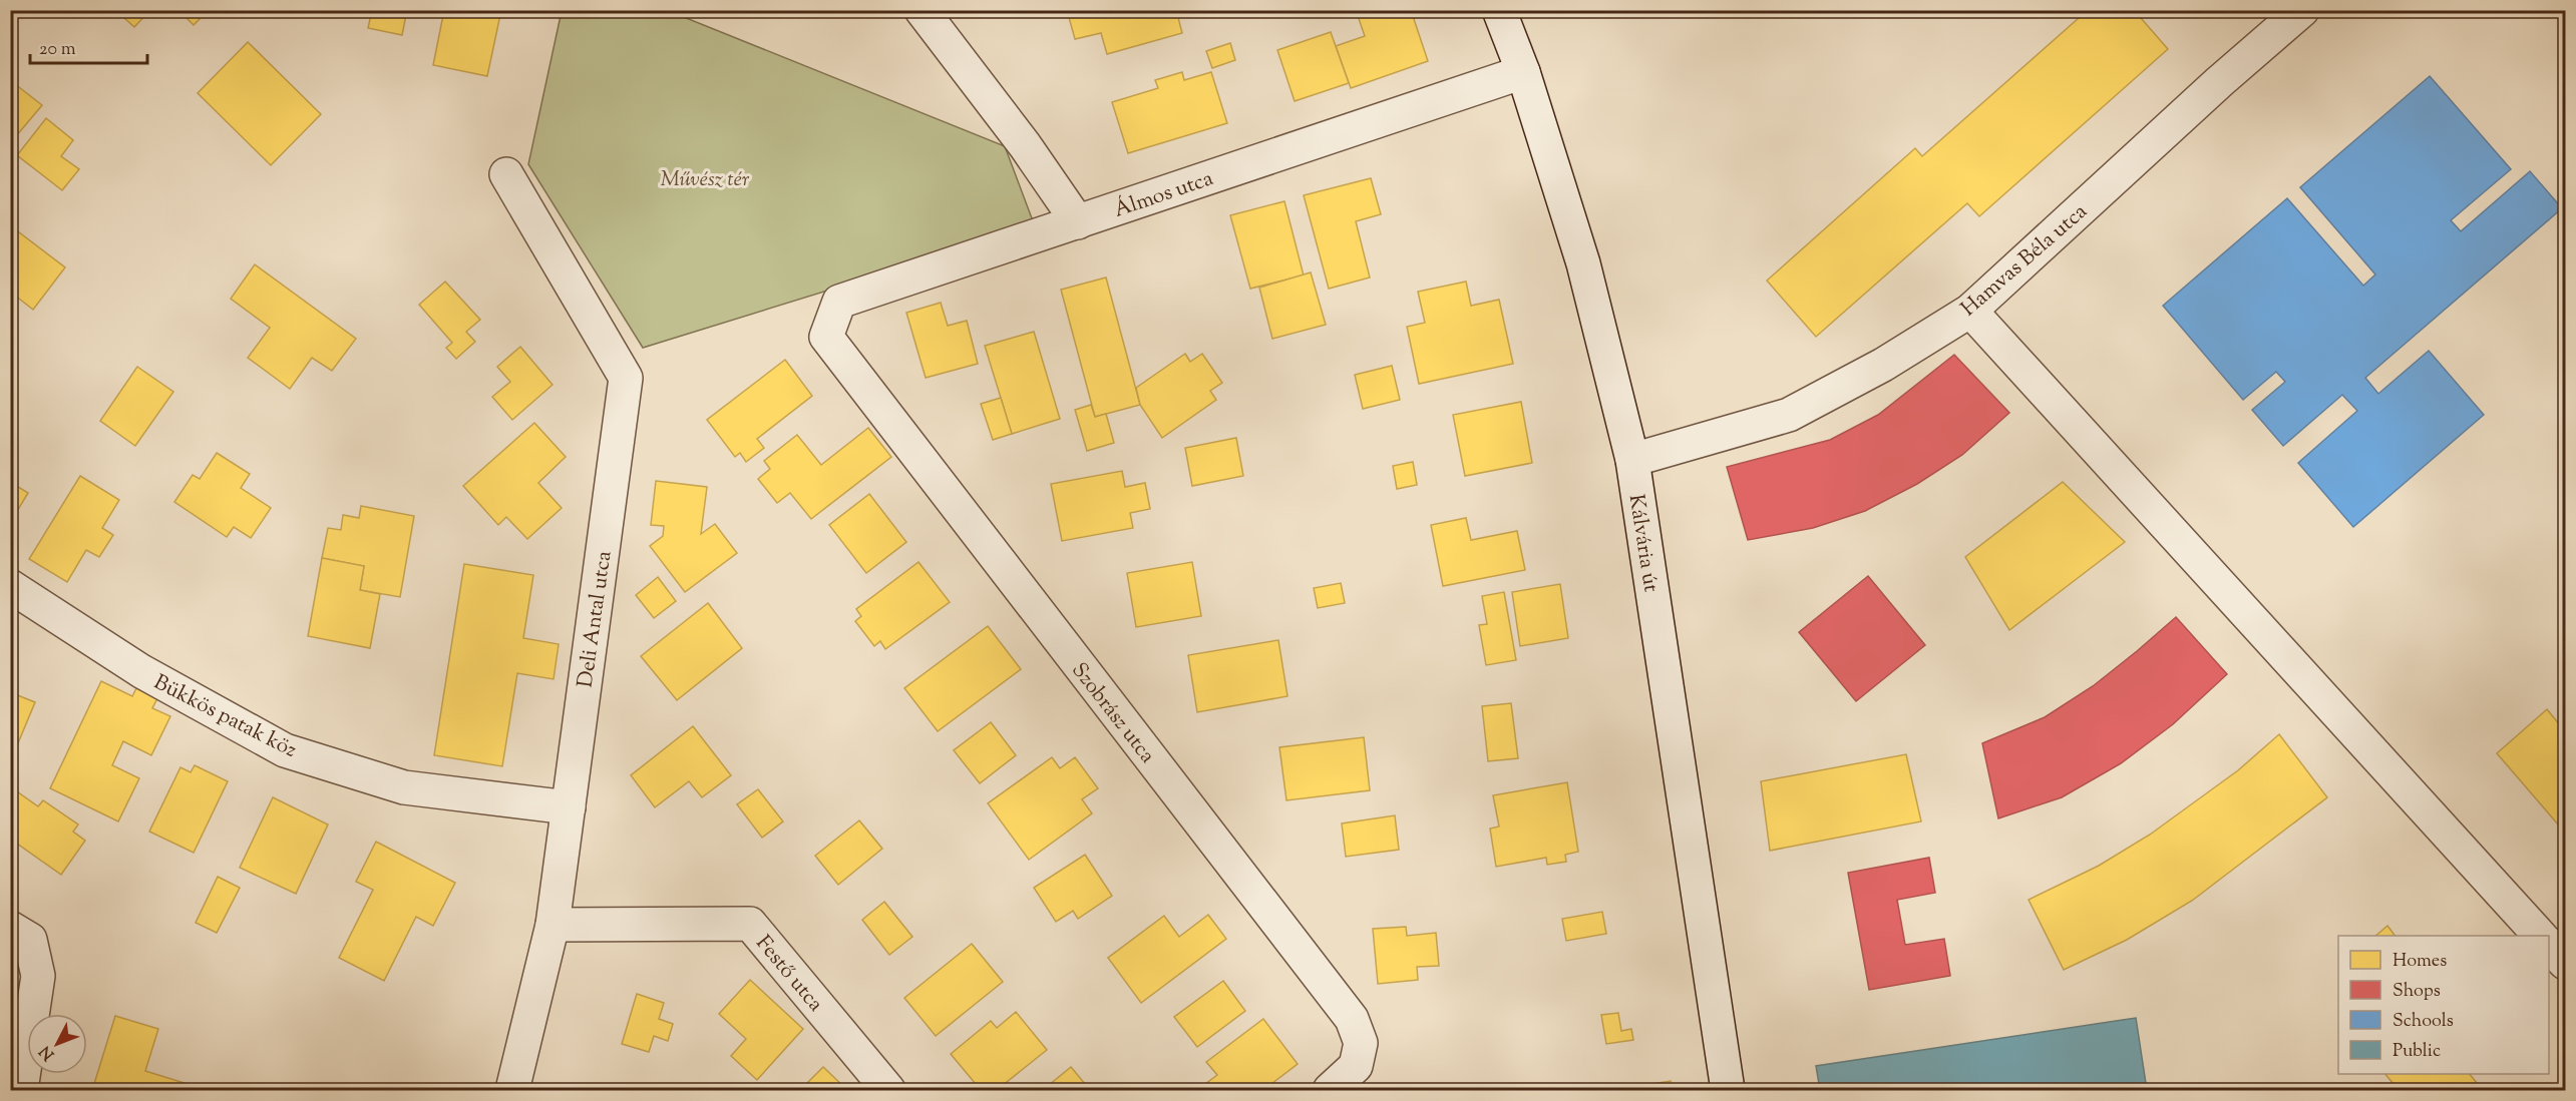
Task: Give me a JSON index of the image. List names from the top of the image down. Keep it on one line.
{"streets":{"street":["Álmos utca","Hamvas Béla utca","Kálvária út","Deli Antal utca","Szobrász utca","Bükkös patak köz","Festő utca"]},"crossings":[["Álmos utca","Kálvária út"],["Álmos utca","Szobrász utca"],["Hamvas Béla utca","Kálvária út"],["Deli Antal utca","Bükkös patak köz"],["Deli Antal utca","Festő utca"]],"parks":["Művész tér"],"legend":["Homes","Shops","Schools","Public"],"scale_bar":"20 m","north":"bottom left"}
